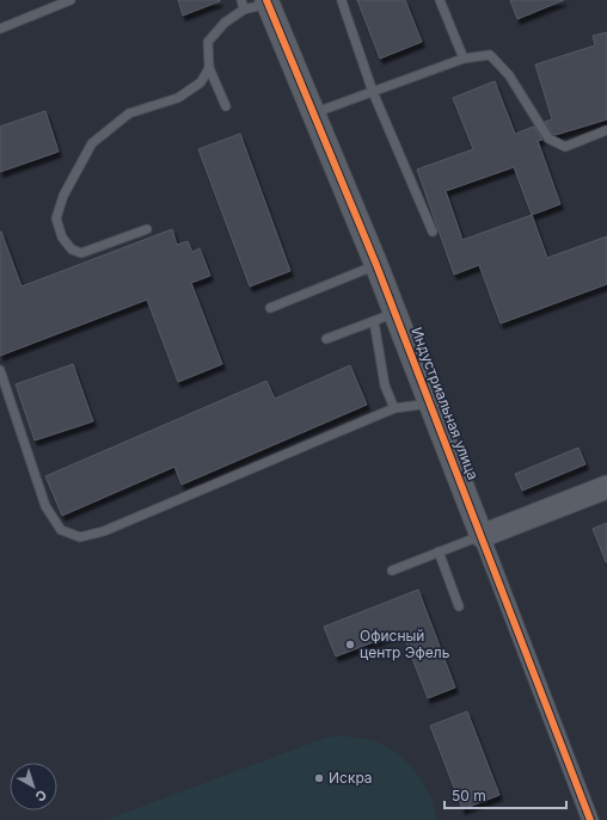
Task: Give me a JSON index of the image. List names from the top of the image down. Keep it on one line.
{"streets":{"street":["Индустриальная улица"]},"places":["Офисный центр Эфель","Искра"],"scale_bar":"50 m","north":"bottom right"}
